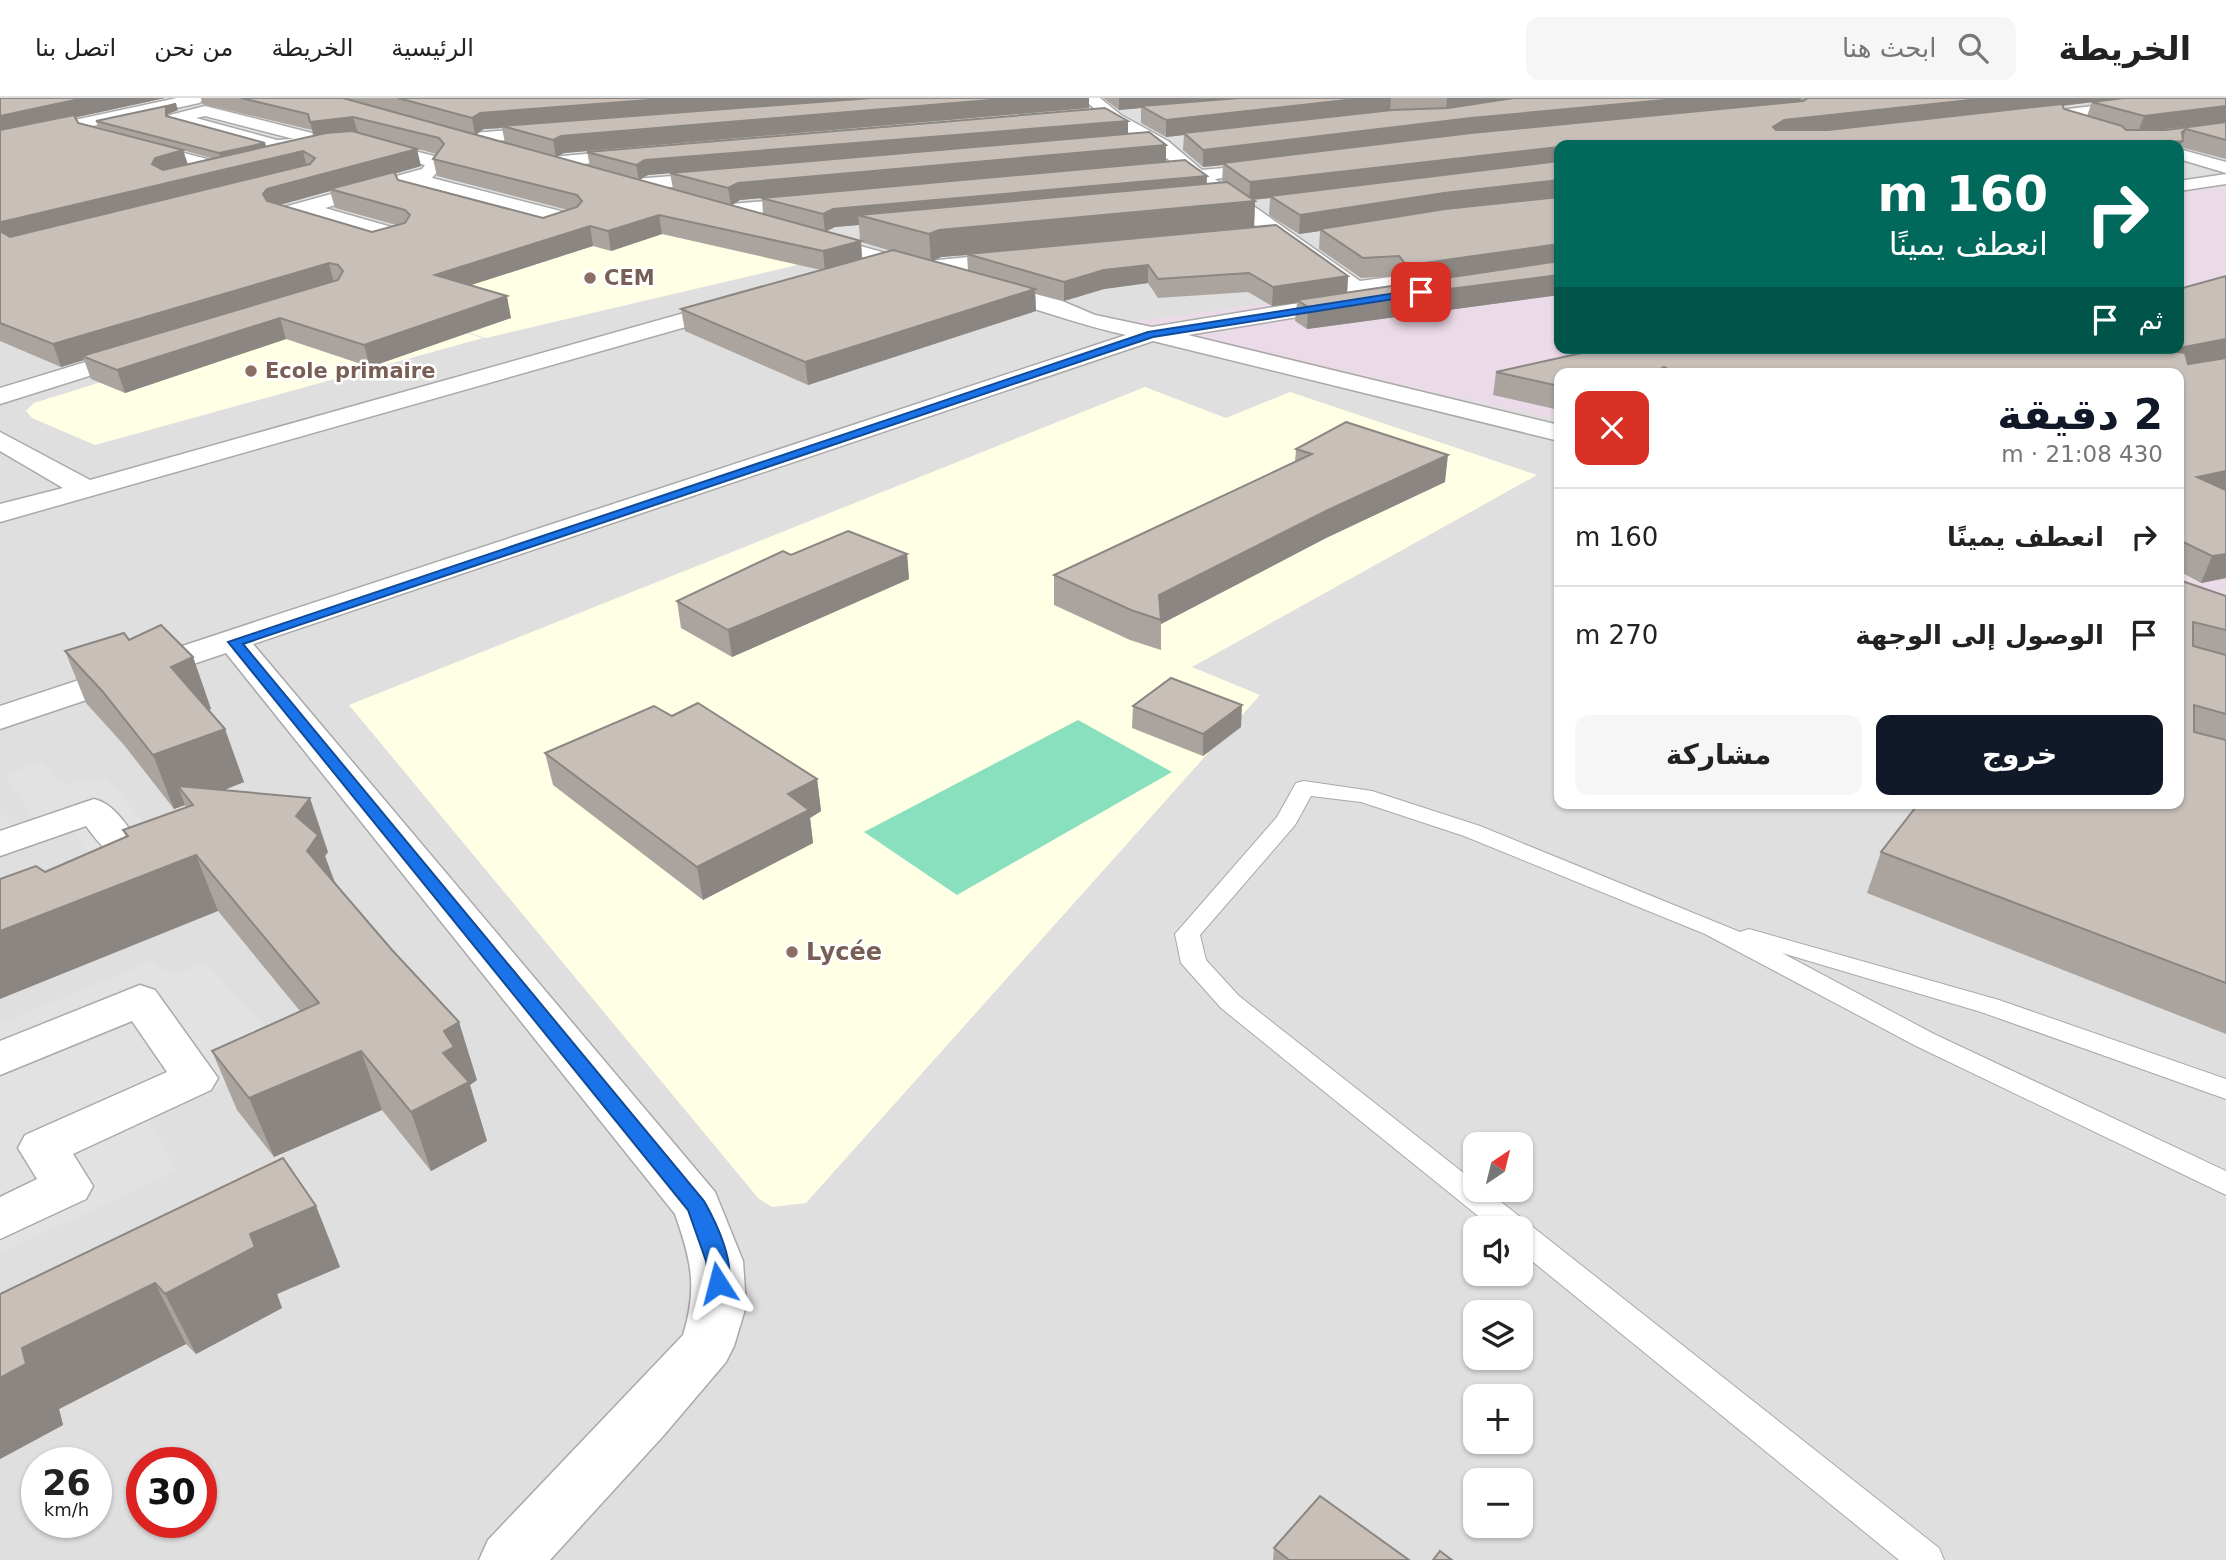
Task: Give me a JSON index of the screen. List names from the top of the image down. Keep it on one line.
{"places":["CEM","Ecole primaire","Lycée"],"north":"top right","page":{"header":"الخريطة","search":"ابحث هنا","nav":["الرئيسية","الخريطة","من نحن","اتصل بنا"],"turn":["160 m","انعطف يمينًا"],"then":"ثم","heading":["2 دقيقة","430 m · 21:08"],"list":[{"name":"انعطف يمينًا","value":"160 m"},{"name":"الوصول إلى الوجهة","value":"270 m"}],"buttons":["خروج","مشاركة"],"map_buttons":["+","−"],"speed":"26 km/h","limit":"30"}}
